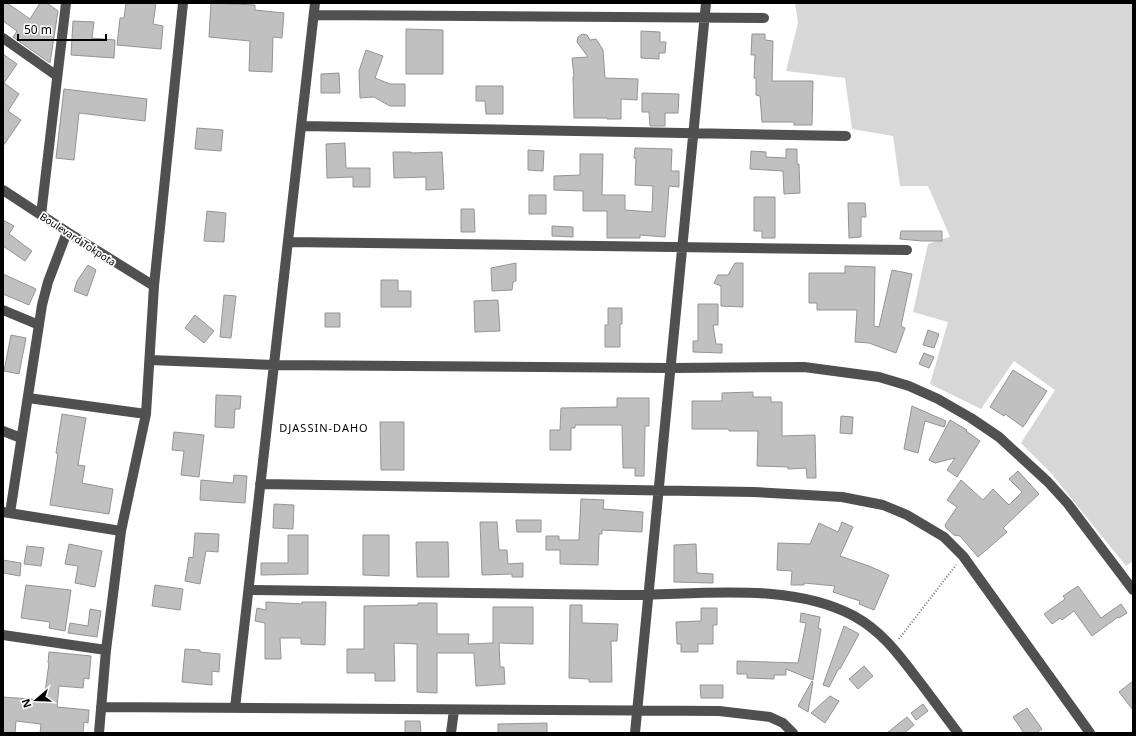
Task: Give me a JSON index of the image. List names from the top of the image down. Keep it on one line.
{"streets":{"street":["Boulevard Tokpota"]},"districts":["DJASSIN-DAHO"],"scale_bar":"50 m","north":"left"}
